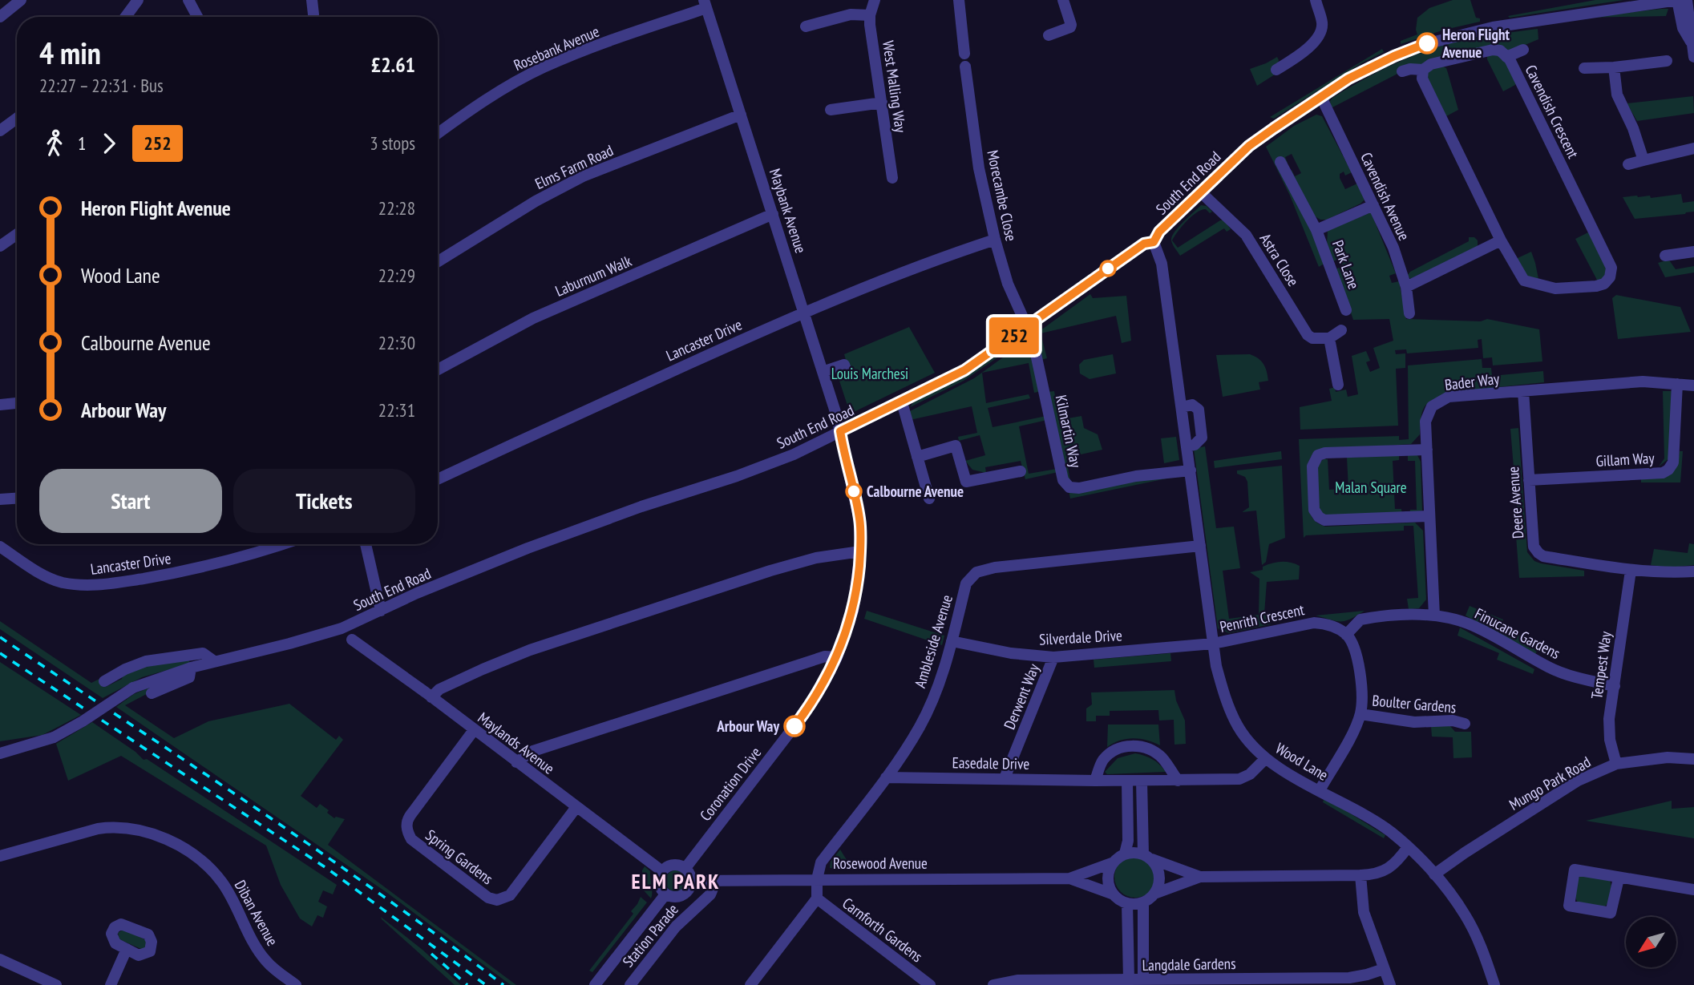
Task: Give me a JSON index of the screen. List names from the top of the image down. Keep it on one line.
{"streets":{"street":["Rosebank Avenue","West Malling Way","Cavendish Crescent","Elms Farm Road","South End Road","Morecambe Close","Cavendish Avenue","Maybank Avenue","Astra Close","Park Lane","Laburnum Walk","Lancaster Drive","Bader Way","Kilmartin Way","Gillam Way","Deere Avenue","Penrith Crescent","Finucane Gardens","Silverdale Drive","Ambleside Avenue","Tempest Way","Derwent Way","Boulter Gardens","Maylands Avenue","Wood Lane","Easedale Drive","Mungo Park Road","Coronation Drive","Spring Gardens","Rosewood Avenue","Diban Avenue","Carnforth Gardens","Station Parade","Langdale Gardens"]},"crossings":[["Rosebank Avenue","Maybank Avenue"],["Elms Farm Road","Maybank Avenue"],["South End Road","Morecambe Close"],["South End Road","Cavendish Avenue"],["South End Road","Maybank Avenue"],["South End Road","Astra Close"],["South End Road","Kilmartin Way"],["South End Road","Wood Lane"],["South End Road","Coronation Drive"],["Morecambe Close","Lancaster Drive"],["Morecambe Close","Kilmartin Way"],["Cavendish Avenue","Park Lane"],["Maybank Avenue","Laburnum Walk"],["Maybank Avenue","Lancaster Drive"],["Maybank Avenue","Coronation Drive"],["Bader Way","Gillam Way"],["Bader Way","Deere Avenue"],["Bader Way","Finucane Gardens"],["Kilmartin Way","Wood Lane"],["Gillam Way","Deere Avenue"],["Deere Avenue","Tempest Way"],["Penrith Crescent","Finucane Gardens"],["Penrith Crescent","Silverdale Drive"],["Penrith Crescent","Boulter Gardens"],["Penrith Crescent","Wood Lane"],["Penrith Crescent","Easedale Drive"],["Finucane Gardens","Silverdale Drive"],["Finucane Gardens","Tempest Way"],["Finucane Gardens","Boulter Gardens"],["Finucane Gardens","Wood Lane"],["Finucane Gardens","Easedale Drive"],["Silverdale Drive","Ambleside Avenue"],["Silverdale Drive","Derwent Way"],["Silverdale Drive","Boulter Gardens"],["Silverdale Drive","Wood Lane"],["Silverdale Drive","Easedale Drive"],["Ambleside Avenue","Wood Lane"],["Ambleside Avenue","Easedale Drive"],["Ambleside Avenue","Rosewood Avenue"],["Tempest Way","Mungo Park Road"],["Derwent Way","Easedale Drive"],["Boulter Gardens","Wood Lane"],["Boulter Gardens","Easedale Drive"],["Maylands Avenue","Coronation Drive"],["Maylands Avenue","Spring Gardens"],["Maylands Avenue","Rosewood Avenue"],["Wood Lane","Easedale Drive"],["Wood Lane","Mungo Park Road"],["Coronation Drive","Rosewood Avenue"],["Rosewood Avenue","Station Parade"]],"districts":["ELM PARK"],"parks":["Louis Marchesi","Malan Square"],"places":["Heron Flight Avenue","Calbourne Avenue","Arbour Way"],"lines":["bus line 252"],"north":"bottom left","page":{"on_map":"252","heading":["4 min","22:27 – 22:31 · Bus","£2.61"],"legs":["1","252","3 stops"],"list":[{"name":"Heron Flight Avenue","value":"22:28"},{"name":"Wood Lane","value":"22:29"},{"name":"Calbourne Avenue","value":"22:30"},{"name":"Arbour Way","value":"22:31"}],"buttons":["Start","Tickets"]}}
